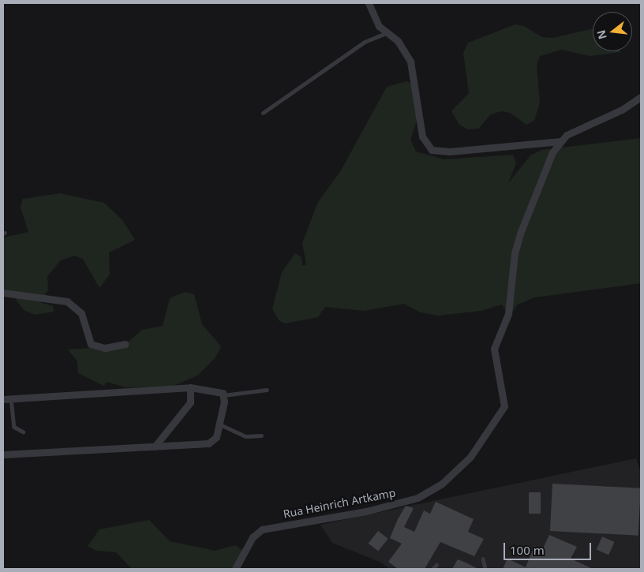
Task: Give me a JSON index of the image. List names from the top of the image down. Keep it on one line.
{"streets":{"street":["Rua Heinrich Artkamp"]},"scale_bar":"100 m","north":"left"}
